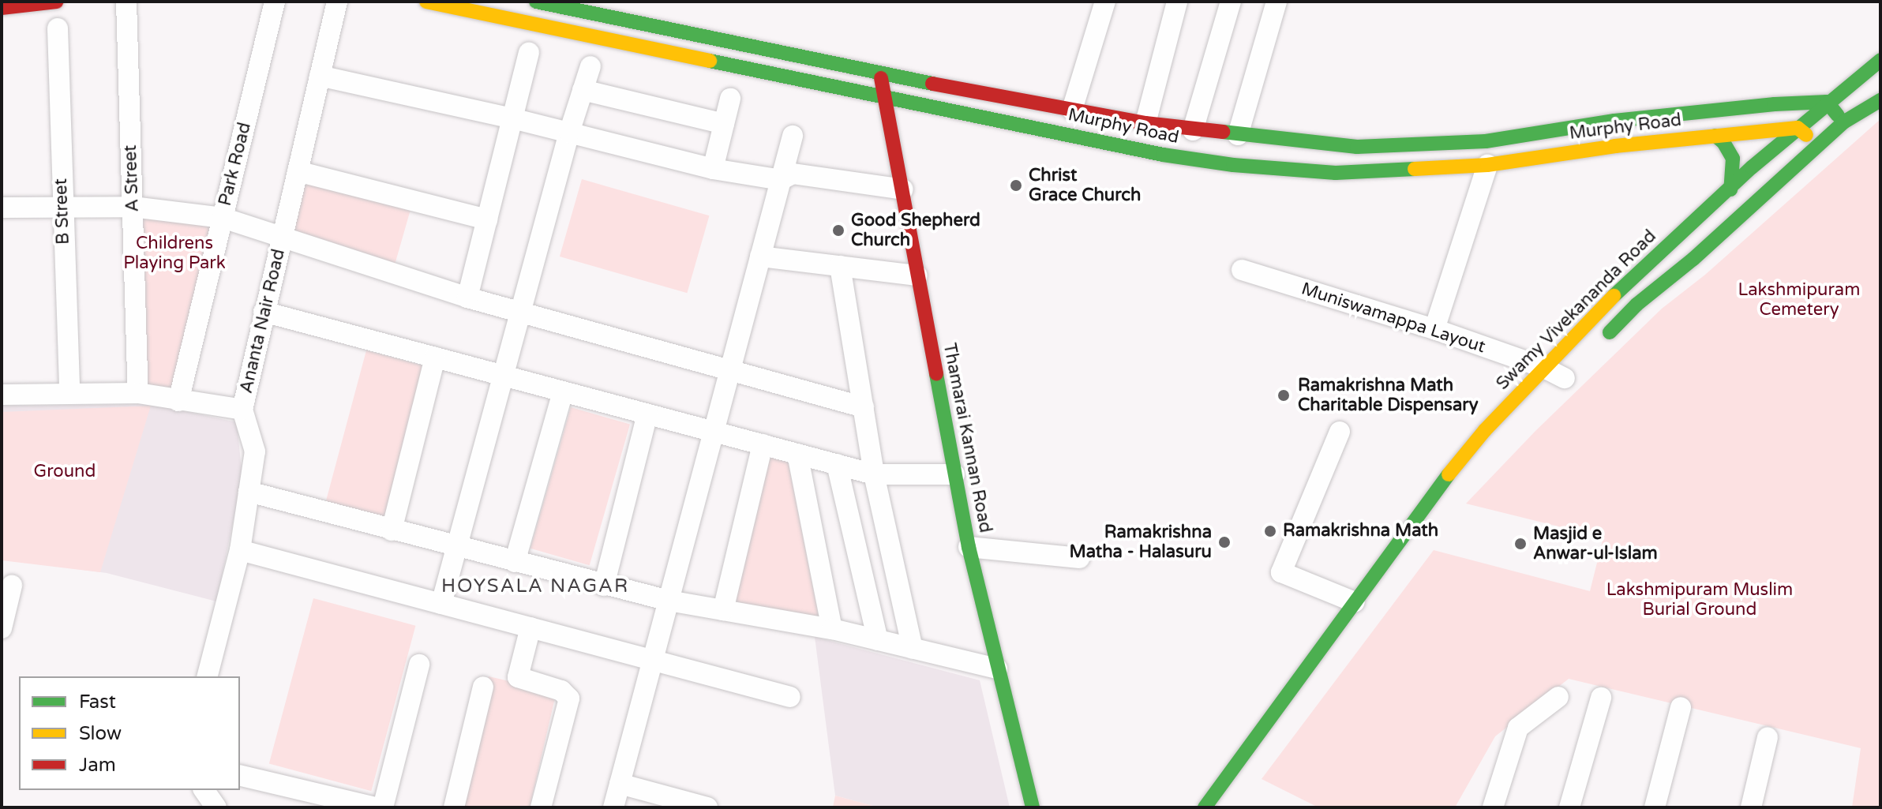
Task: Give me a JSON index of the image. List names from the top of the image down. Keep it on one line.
{"streets":{"main road":["Murphy Road","Swamy Vivekananda Road","Thamarai Kannan Road"],"street":["Park Road","A Street","B Street","Muniswamappa Layout","Ananta Nair Road"]},"crossings":[["Murphy Road","Swamy Vivekananda Road"],["Murphy Road","Thamarai Kannan Road"],["Swamy Vivekananda Road","Muniswamappa Layout"]],"districts":["HOYSALA NAGAR"],"parks":["Childrens Playing Park","Lakshmipuram Cemetery","Ground","Lakshmipuram Muslim Burial Ground"],"places":["Christ Grace Church","Good Shepherd Church","Ramakrishna Math Charitable Dispensary","Ramakrishna Math","Ramakrishna Matha - Halasuru","Masjid e Anwar-ul-Islam"],"legend":["Fast","Slow","Jam"]}
